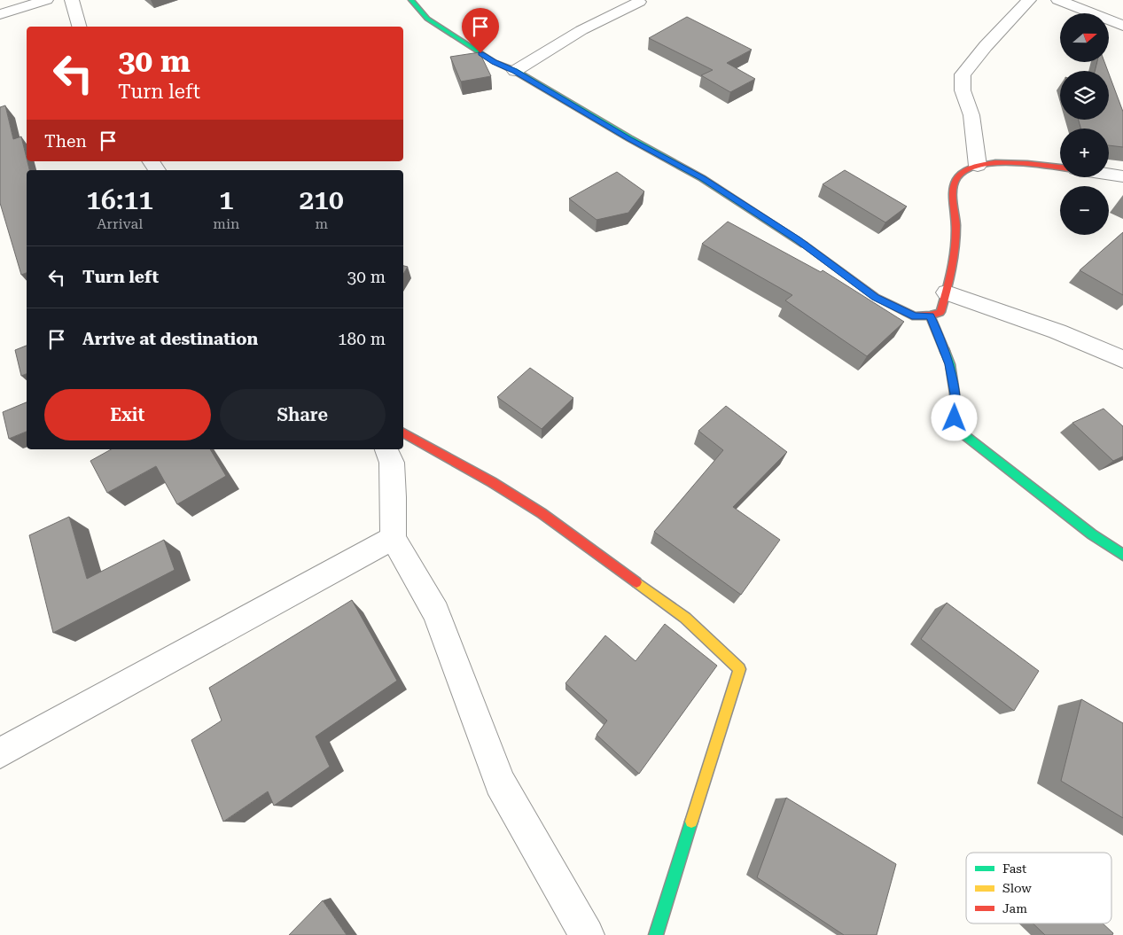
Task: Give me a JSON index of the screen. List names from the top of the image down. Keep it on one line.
{"legend":["Fast","Slow","Jam"],"north":"right","page":{"map_buttons":["+","−"],"turn":["30 m","Turn left"],"then":"Then","eta":["16:11","Arrival","1","min","210","m"],"list":[{"name":"Turn left","value":"30 m"},{"name":"Arrive at destination","value":"180 m"}],"buttons":["Exit","Share"]}}
